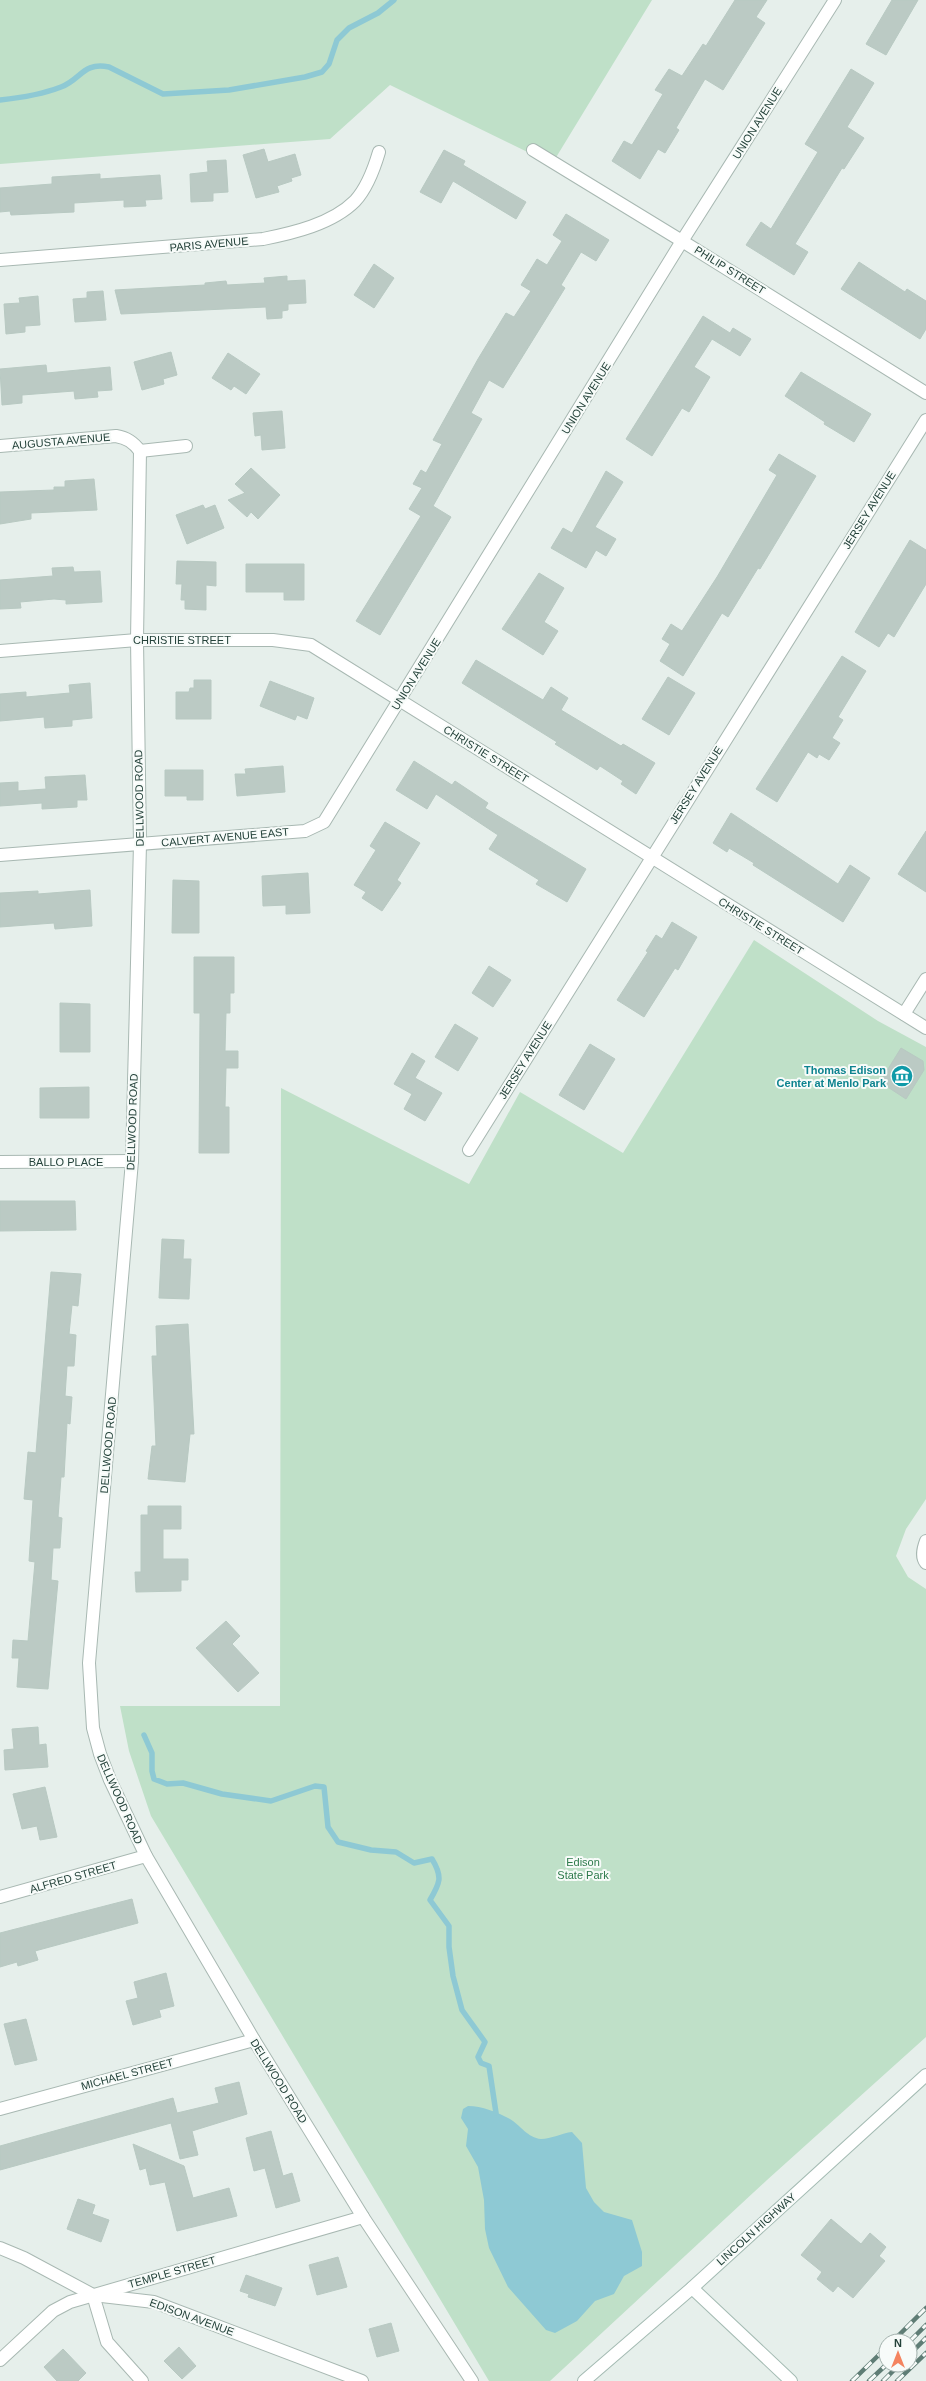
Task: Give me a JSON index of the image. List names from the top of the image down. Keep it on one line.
{"streets":{"street":["UNION AVENUE","PARIS AVENUE","PHILIP STREET","AUGUSTA AVENUE","JERSEY AVENUE","CHRISTIE STREET","DELLWOOD ROAD","CALVERT AVENUE EAST","BALLO PLACE","ALFRED STREET","MICHAEL STREET","LINCOLN HIGHWAY","TEMPLE STREET","EDISON AVENUE"]},"crossings":[["UNION AVENUE","PHILIP STREET"],["UNION AVENUE","CHRISTIE STREET"],["UNION AVENUE","CALVERT AVENUE EAST"],["AUGUSTA AVENUE","DELLWOOD ROAD"],["JERSEY AVENUE","CHRISTIE STREET"],["CHRISTIE STREET","DELLWOOD ROAD"],["DELLWOOD ROAD","CALVERT AVENUE EAST"],["DELLWOOD ROAD","BALLO PLACE"],["DELLWOOD ROAD","ALFRED STREET"],["DELLWOOD ROAD","MICHAEL STREET"],["DELLWOOD ROAD","TEMPLE STREET"],["TEMPLE STREET","EDISON AVENUE"]],"parks":["Edison State Park"],"places":{"museum":["Thomas Edison Center at Menlo Park"]},"north":"top"}
